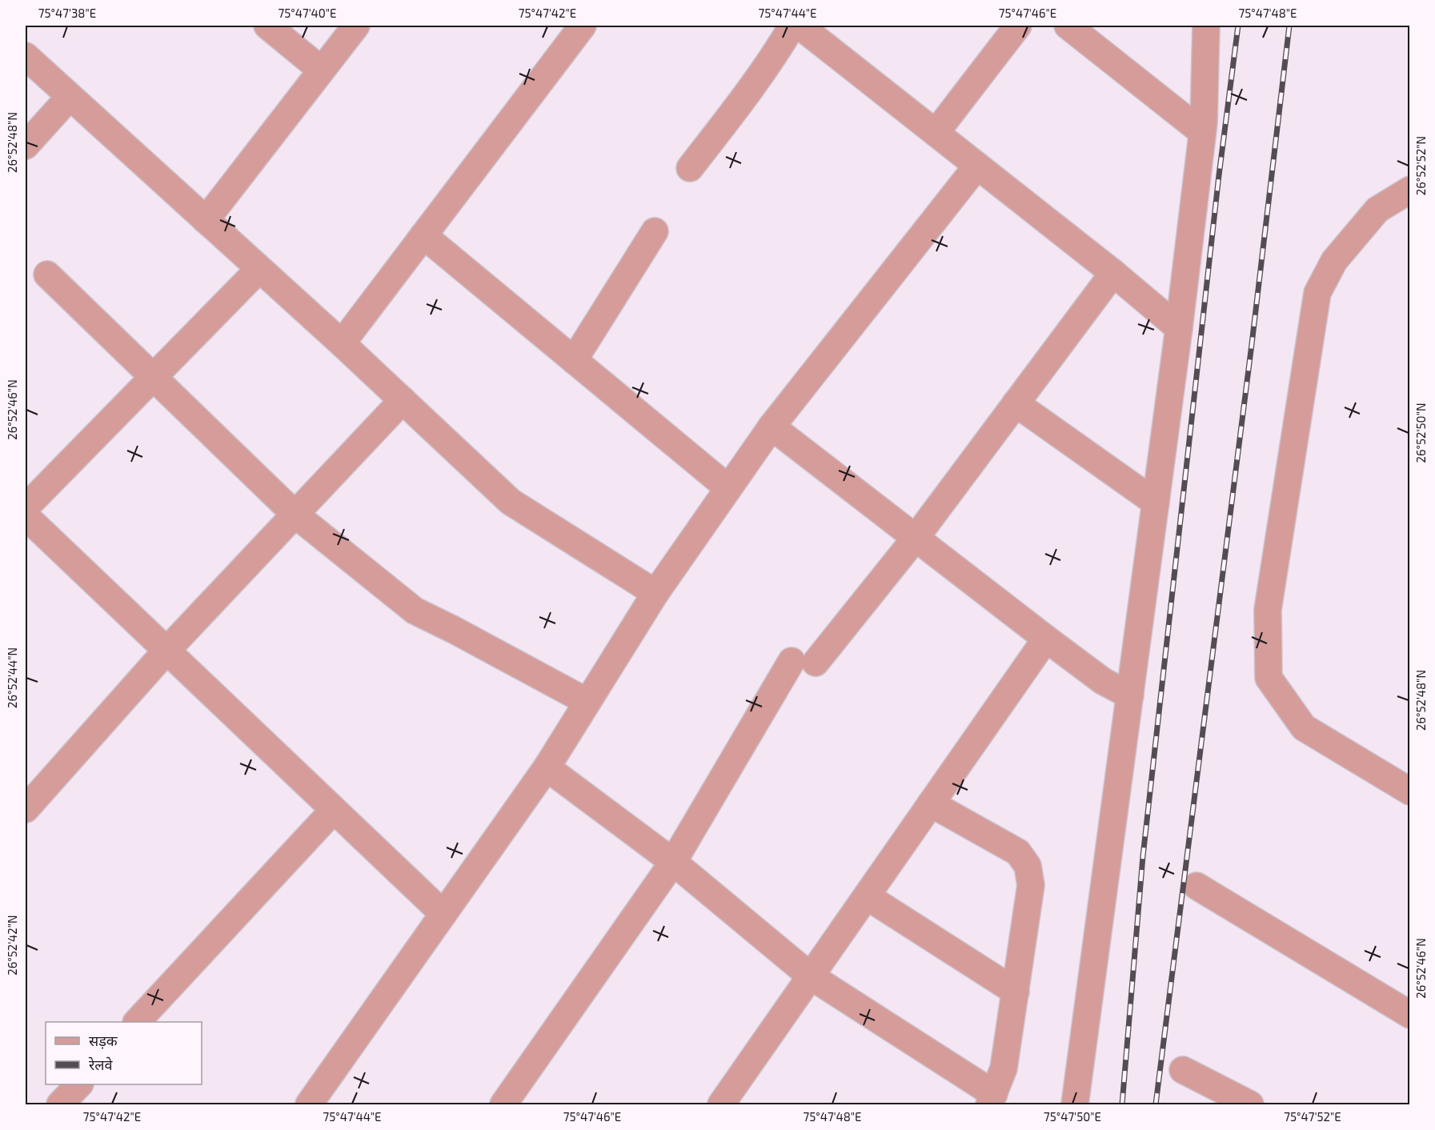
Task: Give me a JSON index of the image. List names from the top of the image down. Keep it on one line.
{"legend":["सड़क","रेलवे"],"coordinates":["75°47'38\"E","75°47'40\"E","75°47'42\"E","75°47'44\"E","75°47'46\"E","75°47'48\"E","26°52'48\"N","26°52'52\"N","26°52'46\"N","26°52'50\"N","26°52'44\"N","26°52'42\"N","75°47'50\"E","75°47'52\"E"]}
